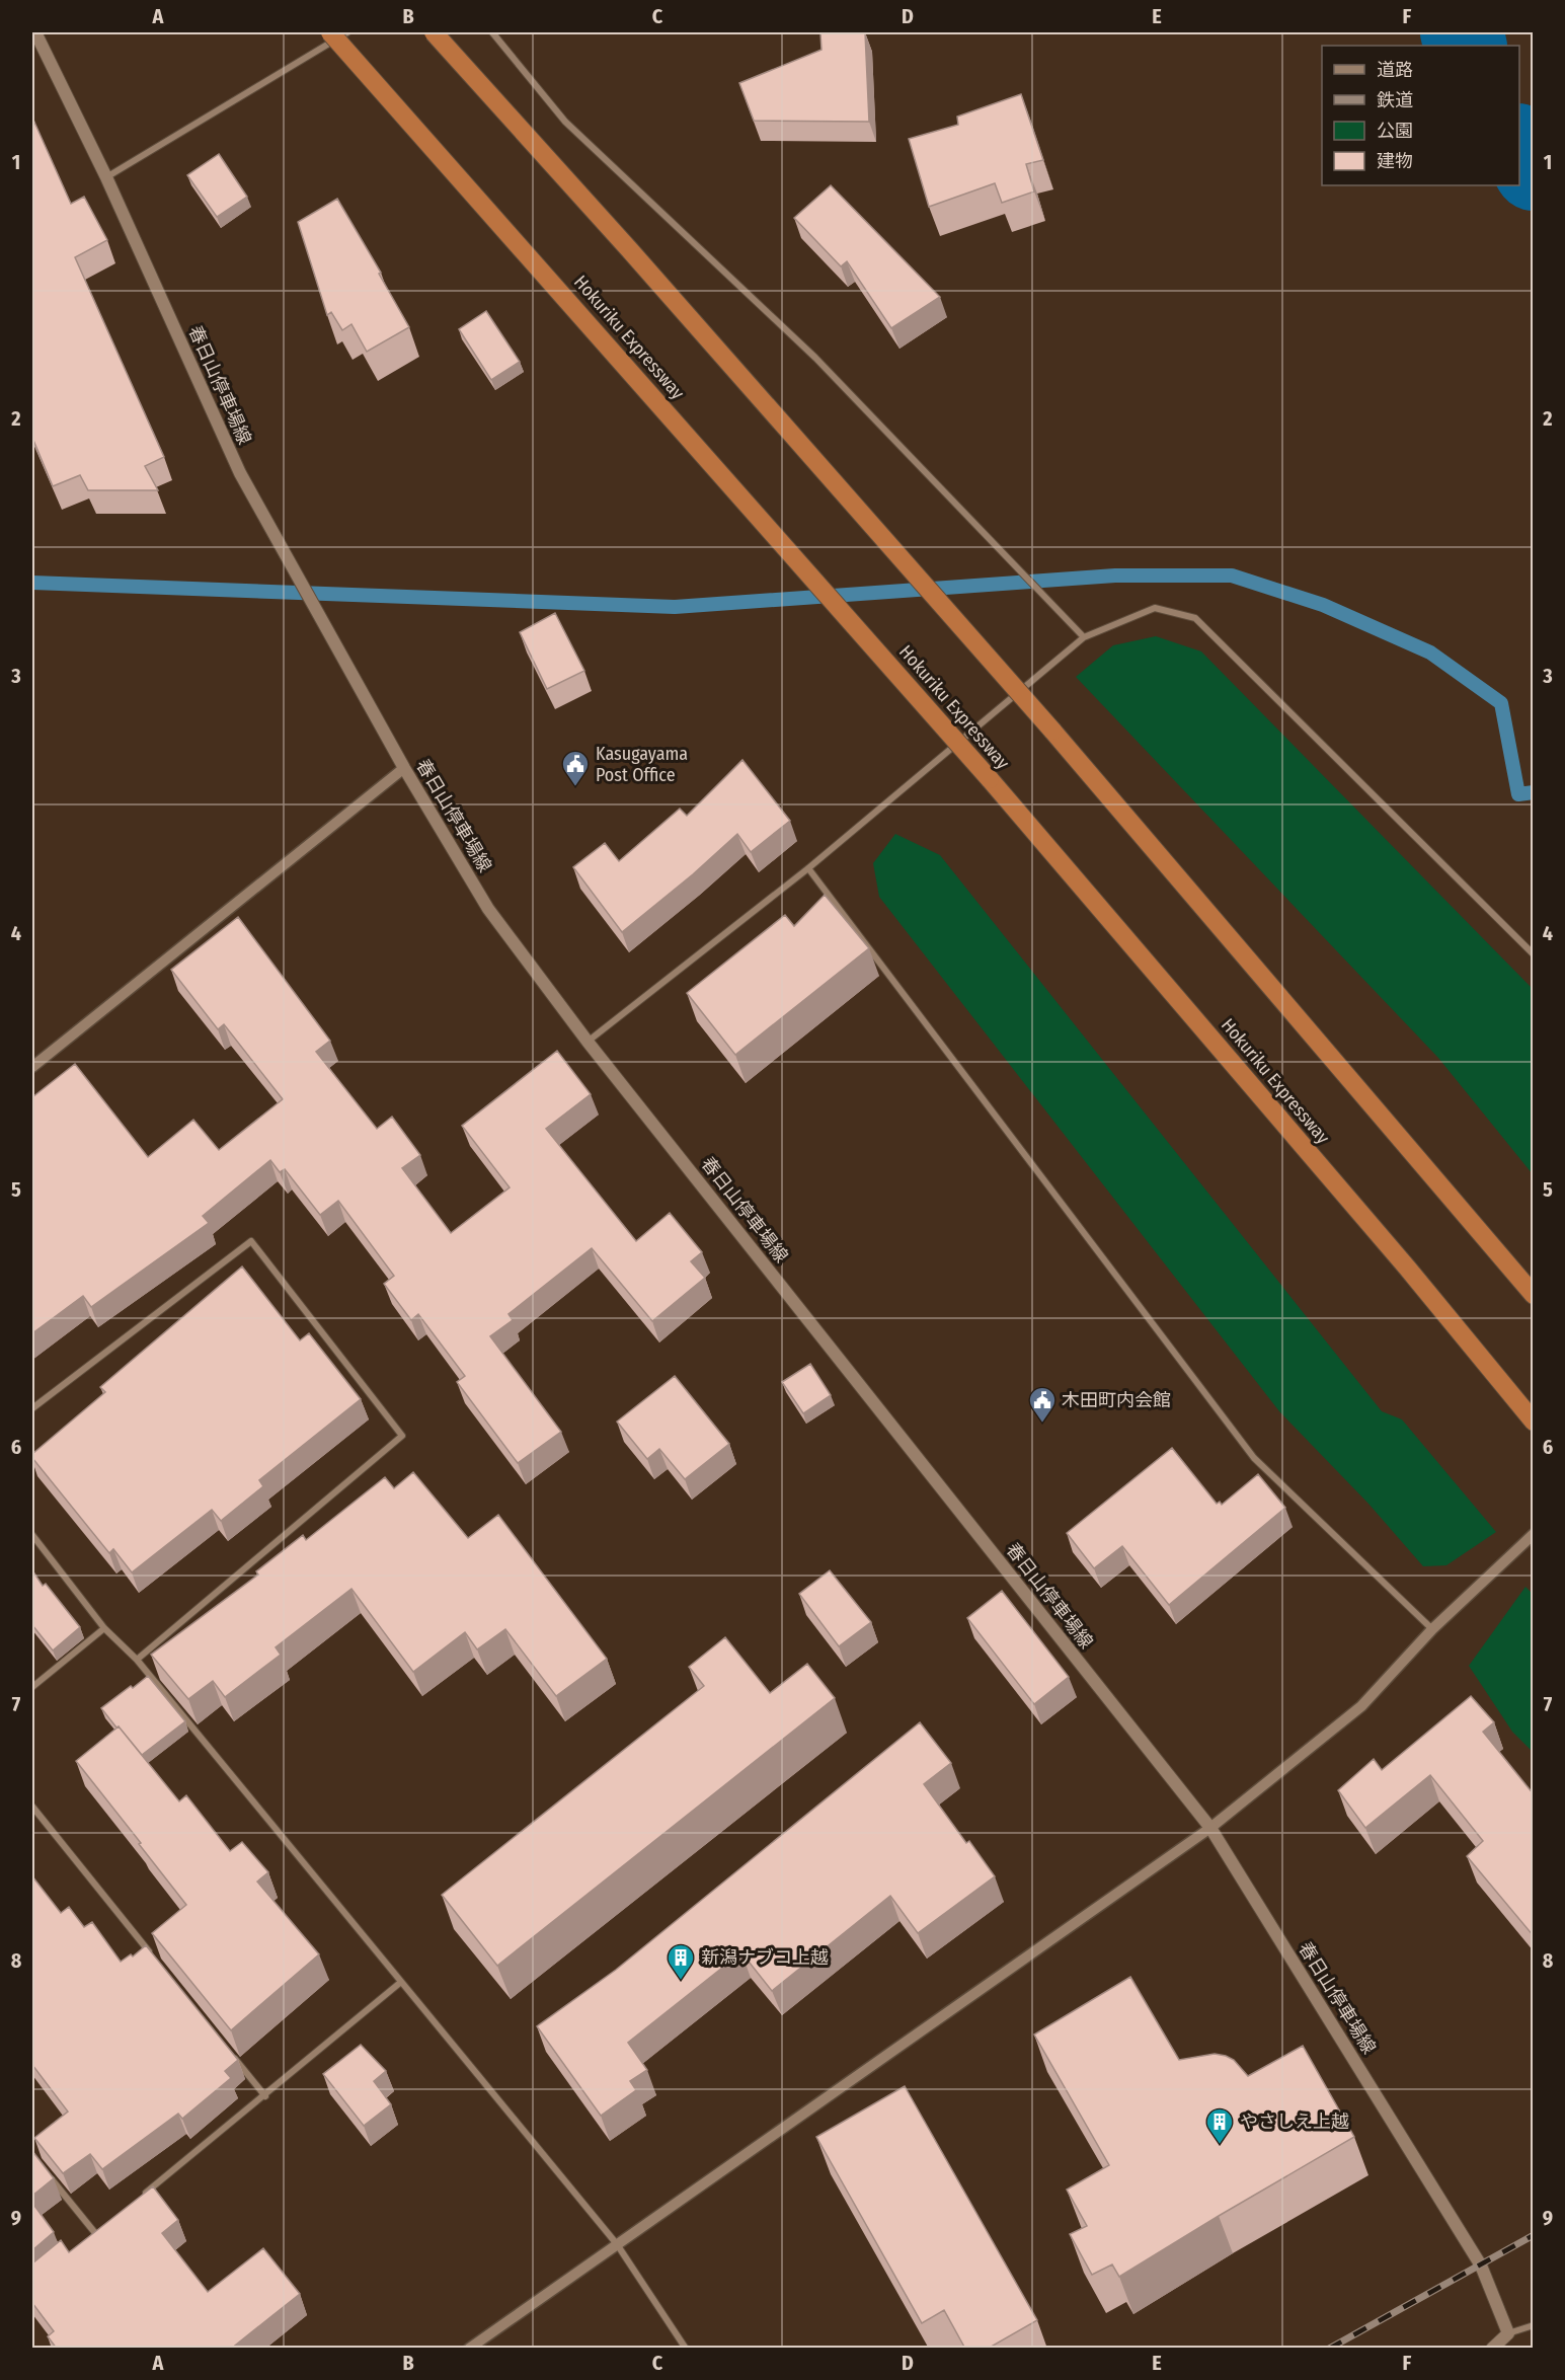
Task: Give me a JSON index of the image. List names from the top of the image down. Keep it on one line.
{"streets":{"highway":["Hokuriku Expressway"],"main road":["春日山停車場線"]},"places":{"public building":["Kasugayama Post Office","木田町内会館"],"building":["新潟ナブコ上越","やさしえ上越"]},"legend":["道路","鉄道","公園","建物"],"grid":{"columns":["A","B","C","D","E","F"],"rows":["1","2","3","4","5","6","7","8","9"]}}
